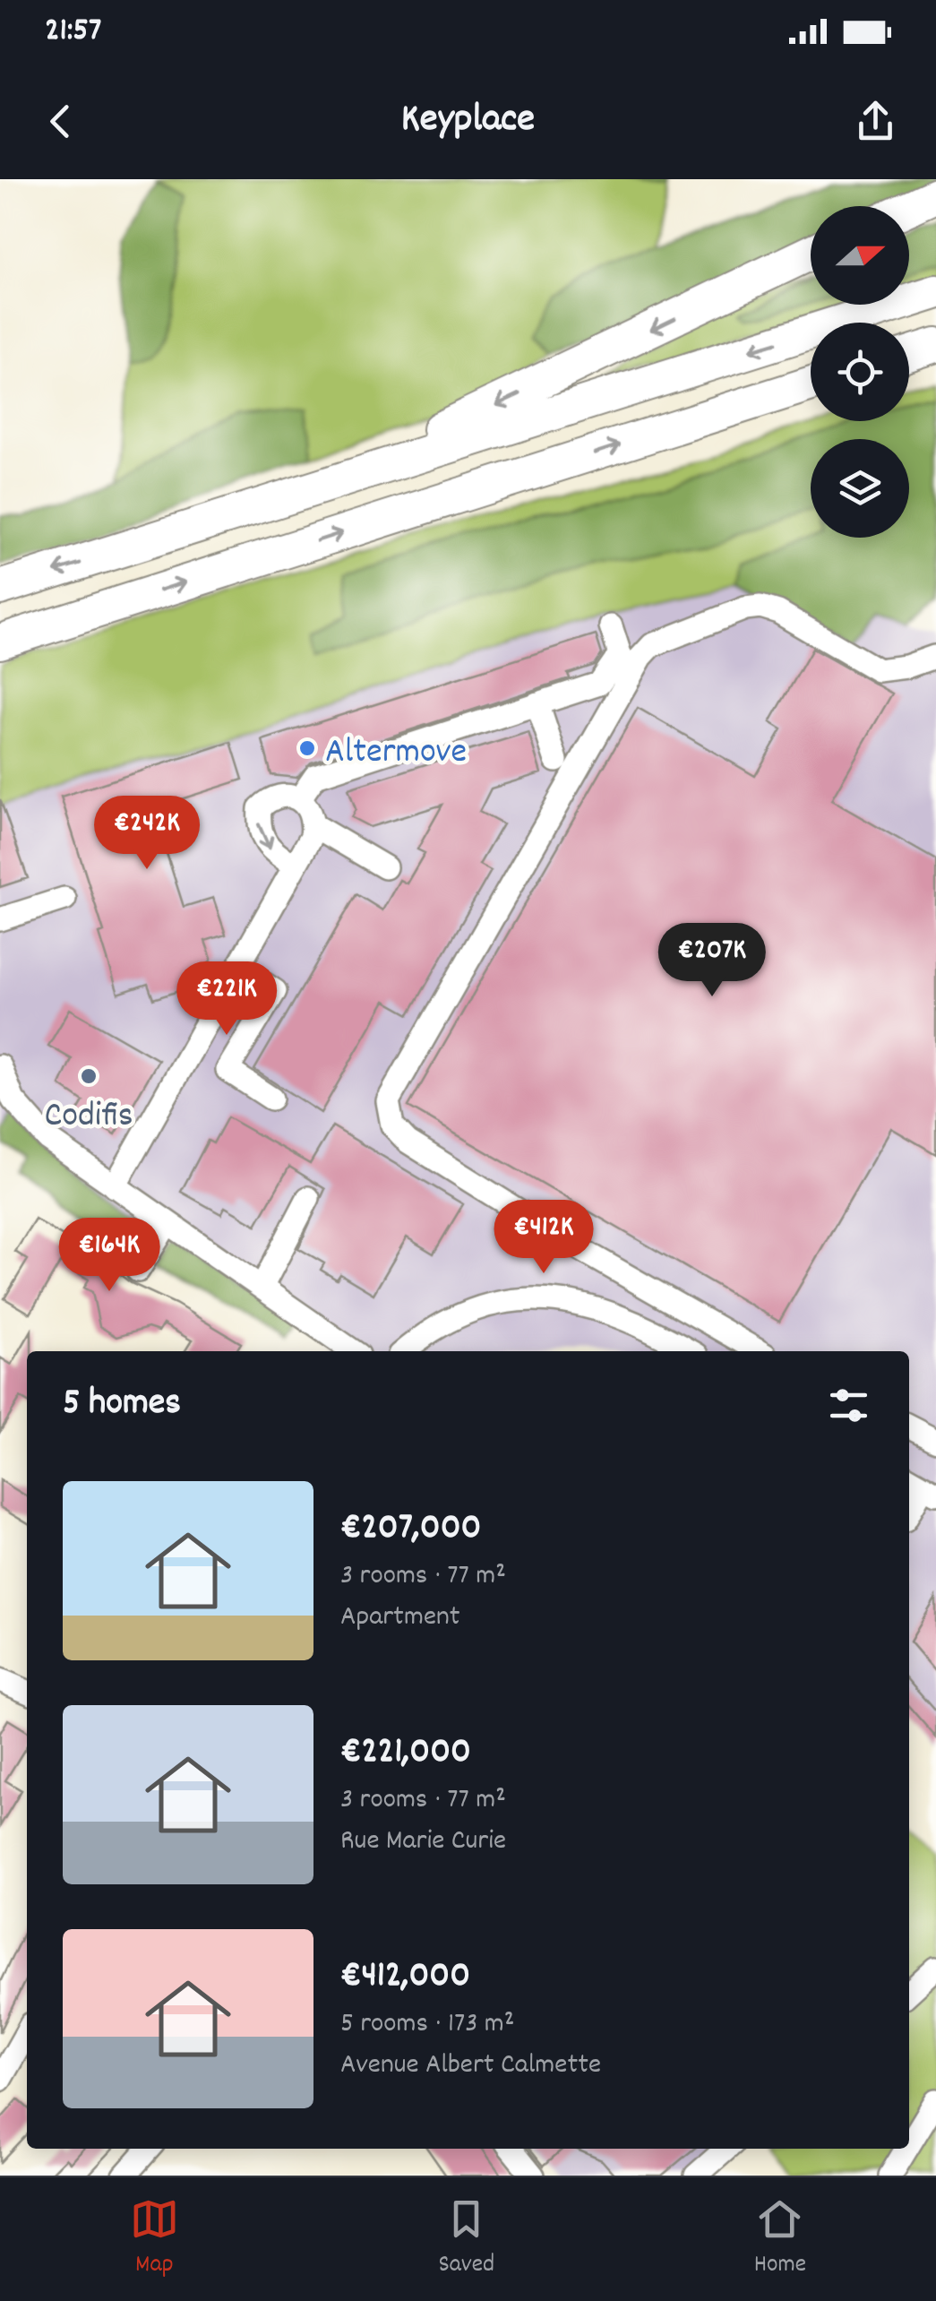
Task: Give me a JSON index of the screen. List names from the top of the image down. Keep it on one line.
{"places":["Altermove","Codifis"],"north":"right","page":{"status":"21:57","header":"Keyplace","price":["€242K","€207K","€221K","€412K","€164K"],"heading":"5 homes","list":[{"name":"€207,000","note":"3 rooms · 77 m² · Apartment"},{"name":"€221,000","note":"3 rooms · 77 m² · Rue Marie Curie"},{"name":"€412,000","note":"5 rooms · 173 m² · Avenue Albert Calmette"}],"tabs":["Map","Saved","Home"]}}
